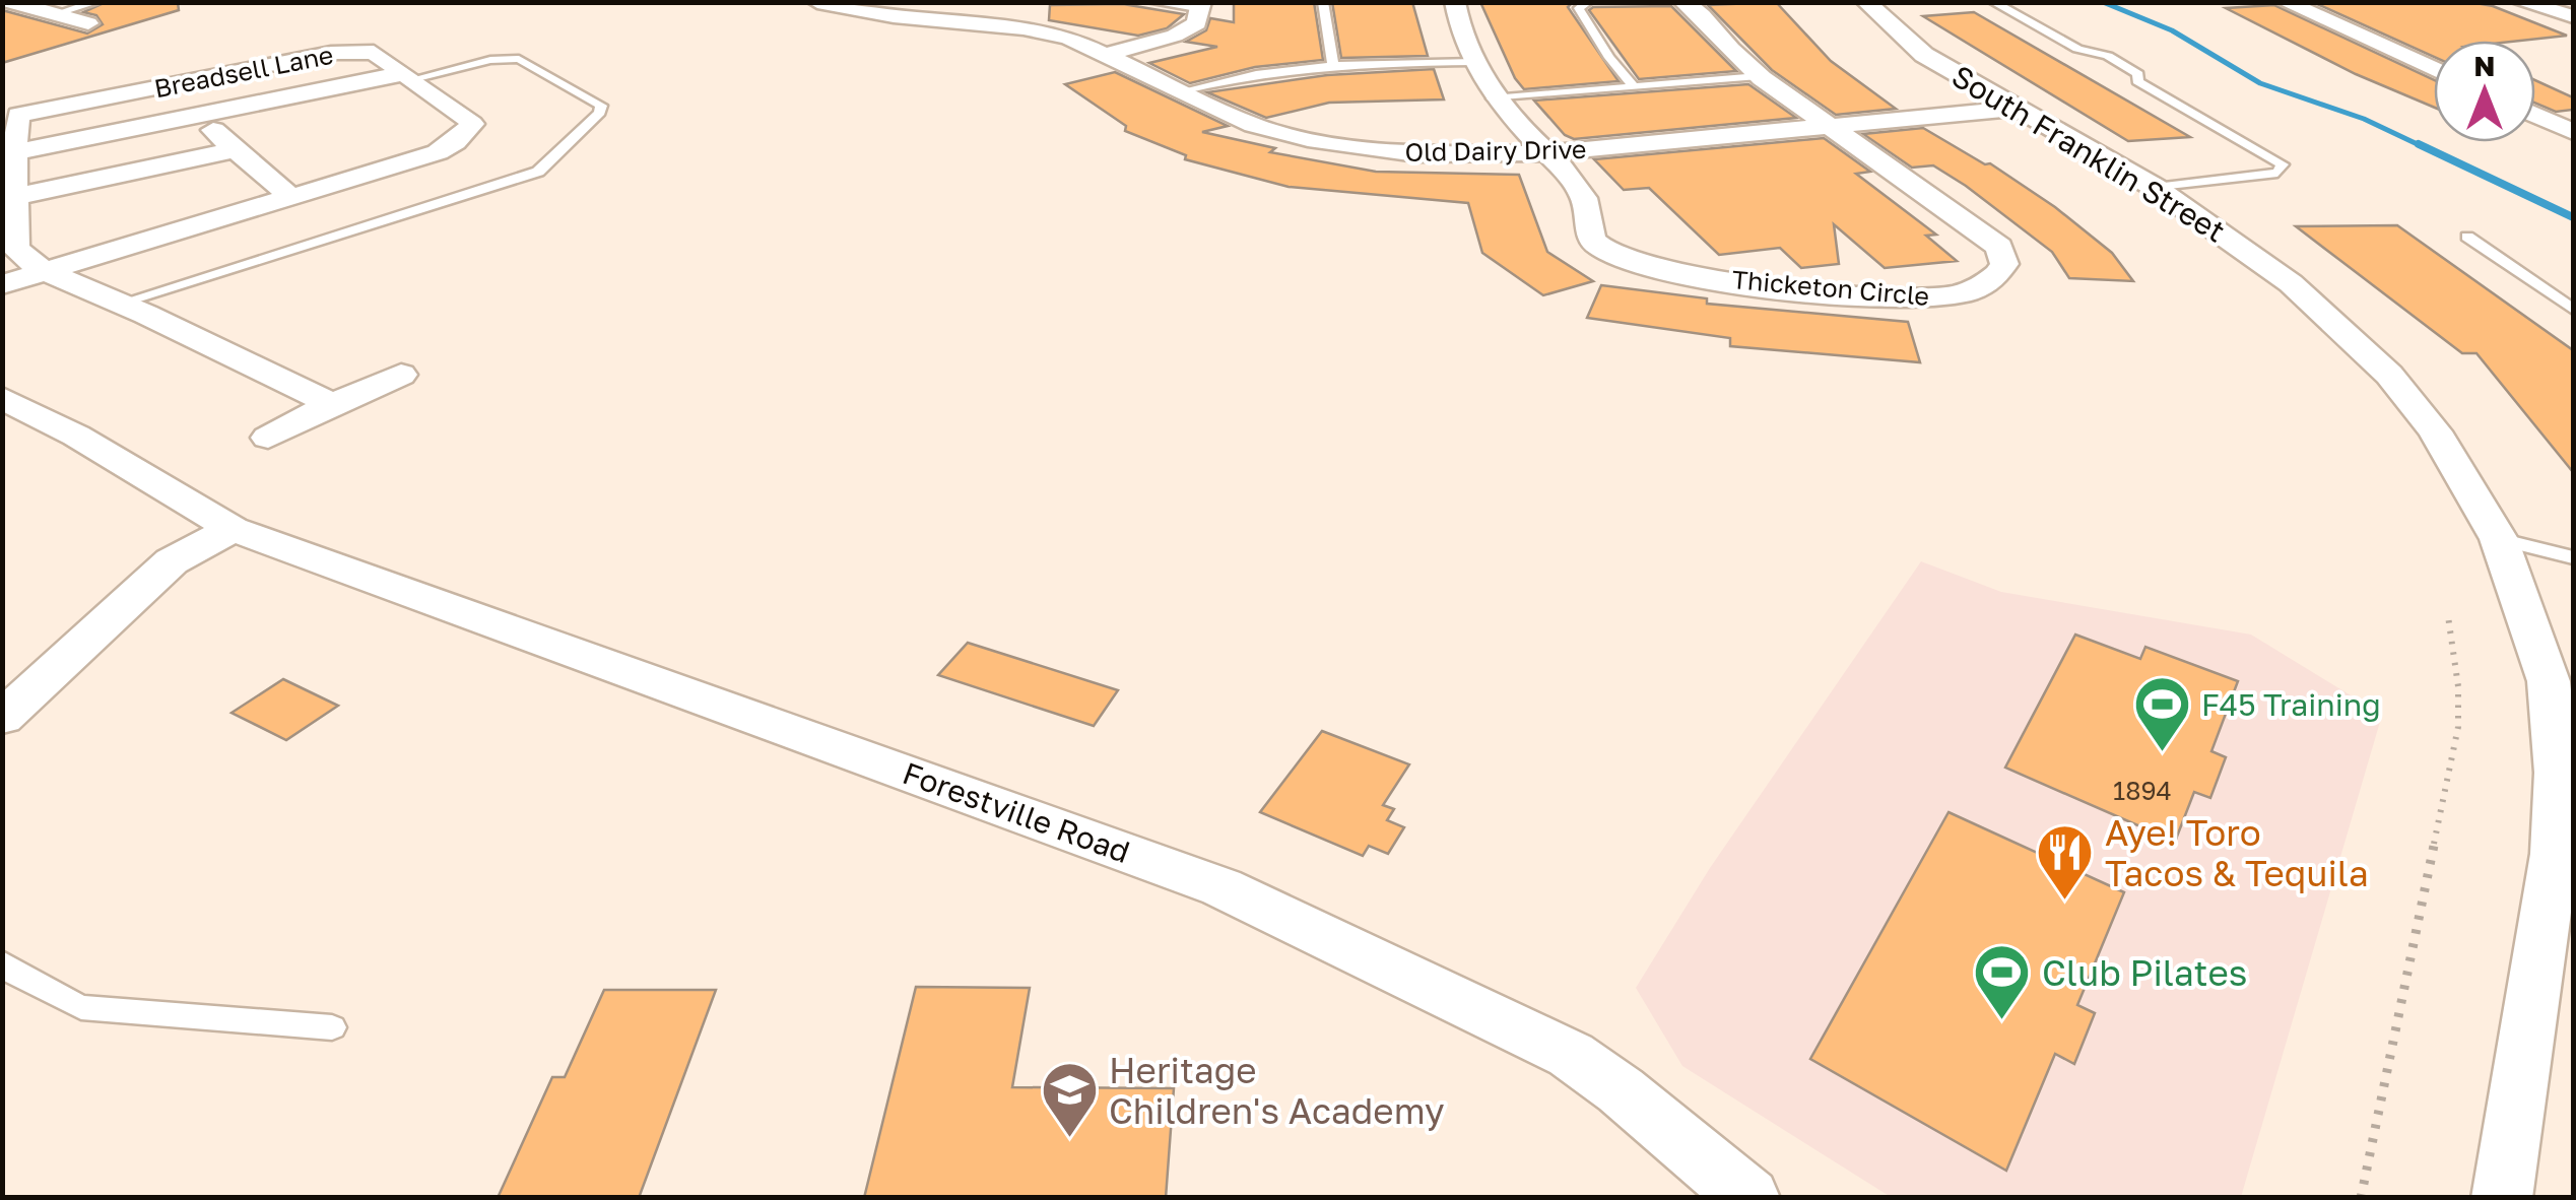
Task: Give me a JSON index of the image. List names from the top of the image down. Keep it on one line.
{"streets":{"street":["Breadsell Lane","Old Dairy Drive","South Franklin Street","Thicketon Circle","Forestville Road"]},"crossings":[["Old Dairy Drive","South Franklin Street"],["Old Dairy Drive","Thicketon Circle"]],"places":{"sports":["F45 Training","Club Pilates"],"restaurant":["Aye! Toro Tacos & Tequila"],"school or university":["Heritage Children's Academy"]},"house_numbers":["1894"],"north":"top"}
